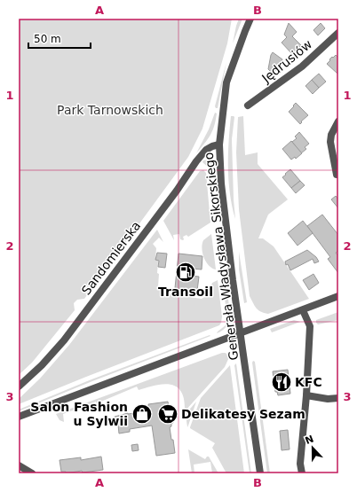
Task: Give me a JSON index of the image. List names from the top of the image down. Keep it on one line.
{"streets":{"street":["Jędrusiów","Generała Władysława Sikorskiego","Sandomierska"]},"crossings":[["Generała Władysława Sikorskiego","Sandomierska"]],"parks":["Park Tarnowskich"],"places":{"fuel station":["Transoil"],"restaurant":["KFC"],"shop":["Salon Fashion u Sylwii"],"supermarket":["Delikatesy Sezam"]},"scale_bar":"50 m","north":"top","grid":{"columns":["A","B"],"rows":["1","2","3"]}}
